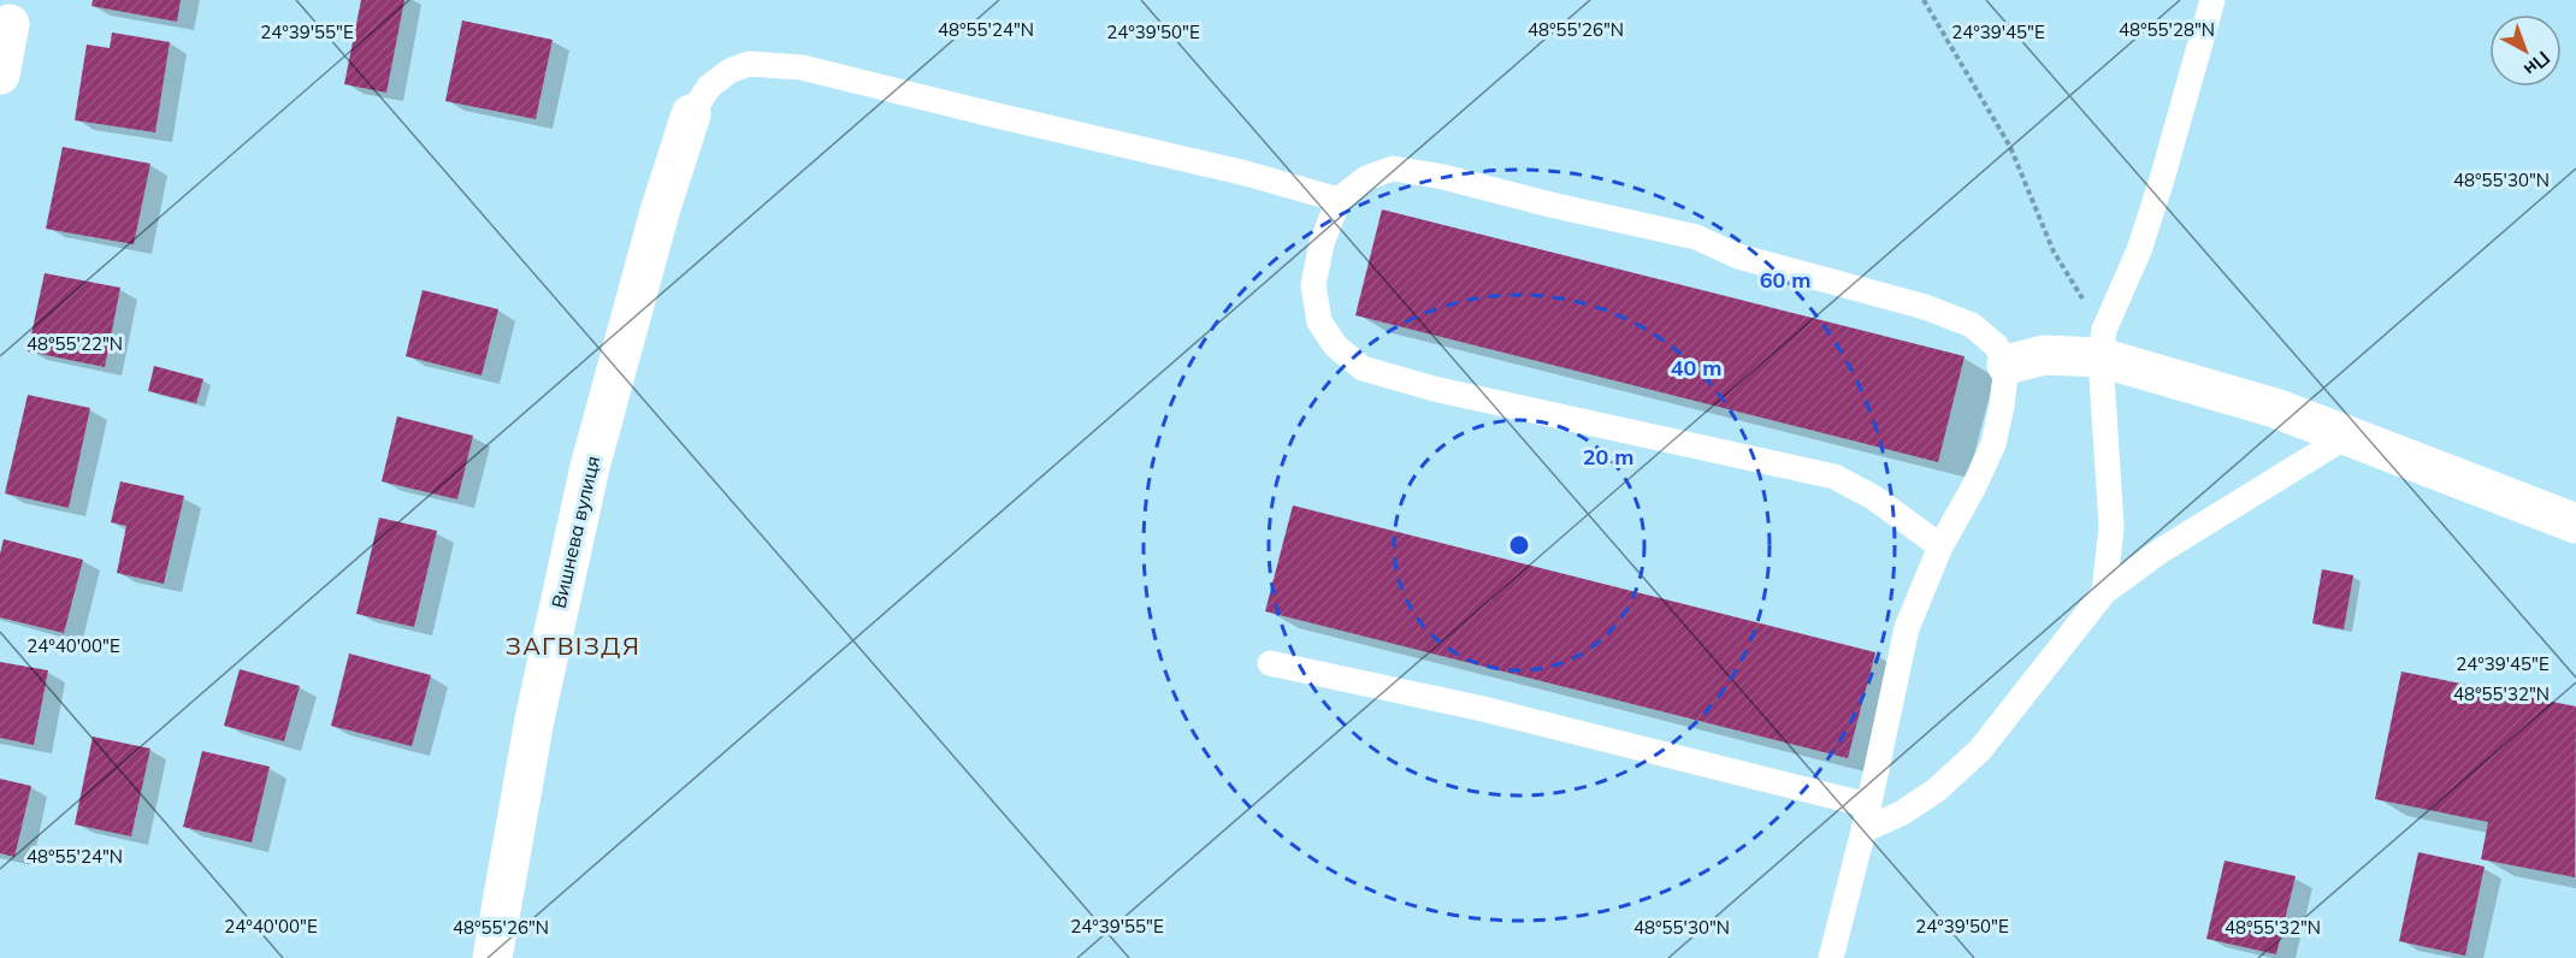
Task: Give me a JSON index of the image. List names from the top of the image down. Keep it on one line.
{"streets":{"street":["Вишнева вулиця"]},"districts":["ЗАГВІЗДЯ"],"north":"bottom right","coordinates":["48°55'24\"N","48°55'26\"N","48°55'28\"N","24°39'45\"E","24°39'55\"E","24°39'50\"E","48°55'30\"N","48°55'22\"N","24°40'00\"E","48°55'32\"N"],"rings":["60 m","40 m","20 m"]}
